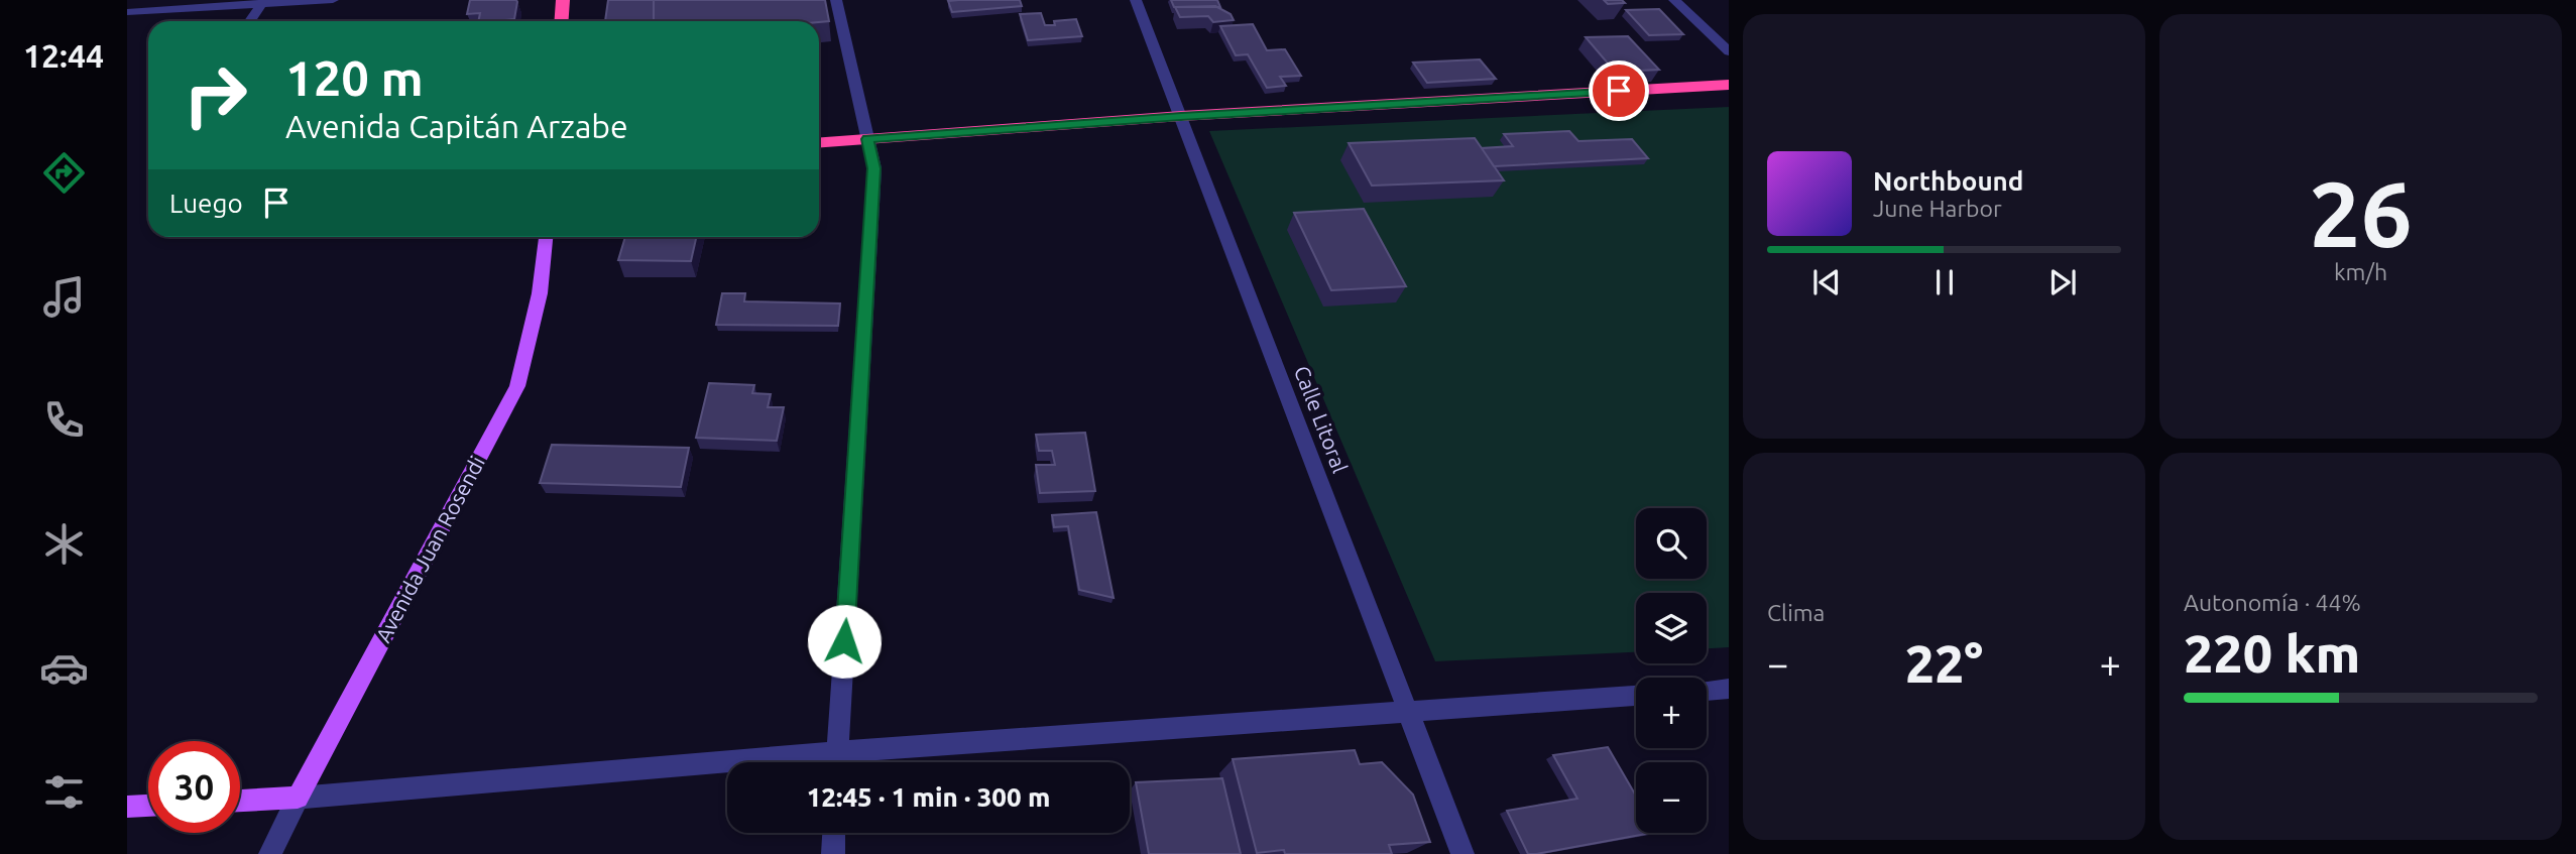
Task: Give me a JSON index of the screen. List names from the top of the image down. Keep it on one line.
{"streets":{"main road":["Avenida Juan Rosendi"],"street":["Calle Litoral"]},"page":{"tabs":"12:44","tile":[["26","km/h"],"Clima",["Autonomía · 44%","220 km"]],"turn":["120 m","Avenida Capitán Arzabe"],"song":["Northbound","June Harbor"],"then":"Luego","map_buttons":["+","−"],"heat":["−","22°","+"],"limit":"30","trip":"12:45 · 1 min · 300 m"}}
